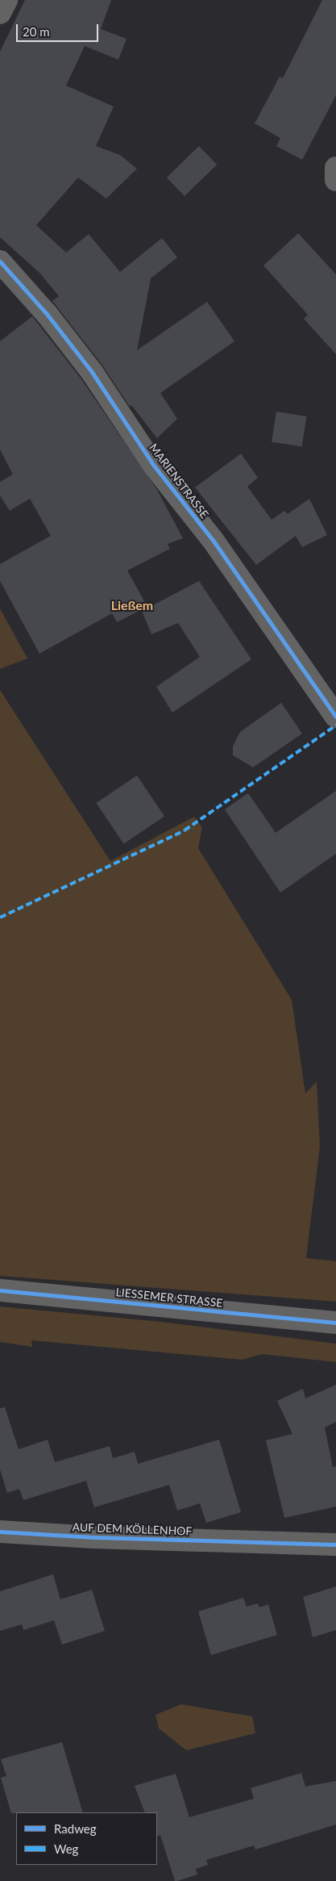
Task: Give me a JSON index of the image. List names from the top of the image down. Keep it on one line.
{"streets":{"street":["MARIENSTRASSE","LIESSEMER STRASSE","AUF DEM KÖLLENHOF"]},"districts":["Ließem"],"legend":["Radweg","Weg"],"scale_bar":"20 m"}
